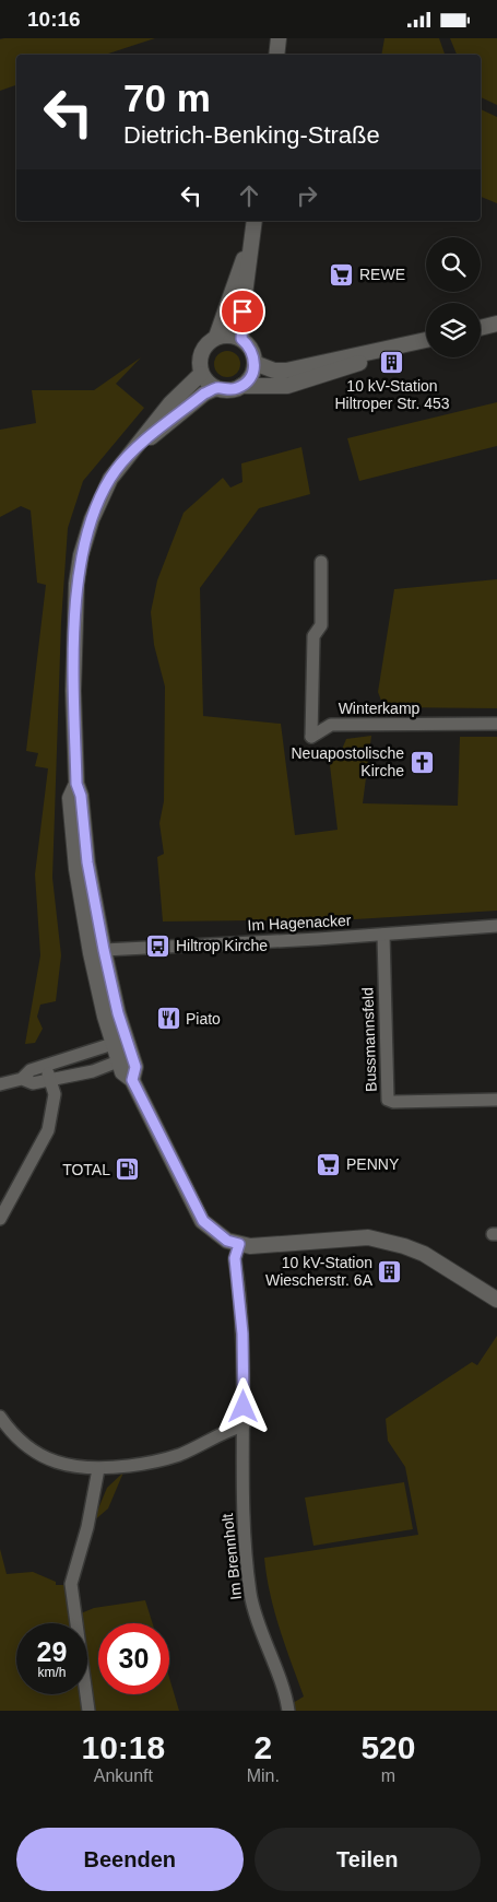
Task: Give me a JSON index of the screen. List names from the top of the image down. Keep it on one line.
{"streets":{"street":["Winterkamp","Im Hagenacker","Bussmannsfeld","Im Brennholt"]},"crossings":[["Im Hagenacker","Bussmannsfeld"]],"places":{"supermarket":["REWE","PENNY"],"building":["10 kV-Station Hiltroper Str. 453","10 kV-Station Wiescherstr. 6A"],"church":["Neuapostolische Kirche"],"bus stop":["Hiltrop Kirche"],"restaurant":["Piato"],"fuel station":["TOTAL"]},"page":{"status":"10:16","turn":["70 m","Dietrich-Benking-Straße"],"speed":"29 km/h","limit":"30","eta":["10:18","Ankunft","2","Min.","520","m"],"buttons":["Beenden","Teilen"]}}
